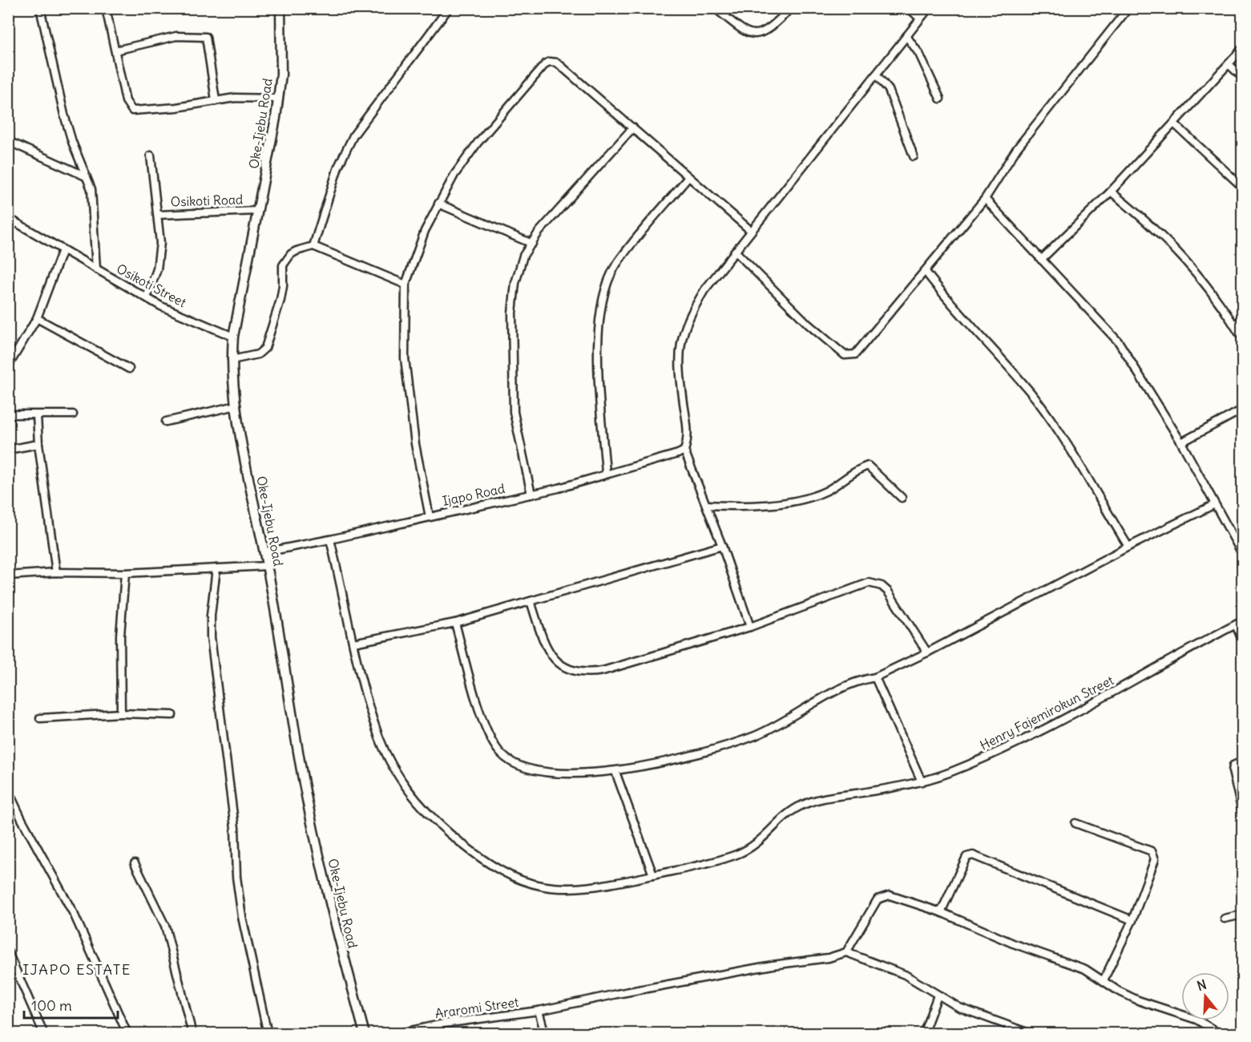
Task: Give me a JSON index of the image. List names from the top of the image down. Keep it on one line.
{"streets":{"main road":["Oke-Ijebu Road"],"street":["Osikoti Road","Osikoti Street","Ijapo Road","Henry Fajemirokun Street","Araromi Street"]},"crossings":[["Oke-Ijebu Road","Osikoti Road"],["Oke-Ijebu Road","Osikoti Street"],["Oke-Ijebu Road","Ijapo Road"],["Ijapo Road","Henry Fajemirokun Street"]],"districts":["IJAPO ESTATE"],"scale_bar":"100 m","north":"top"}
